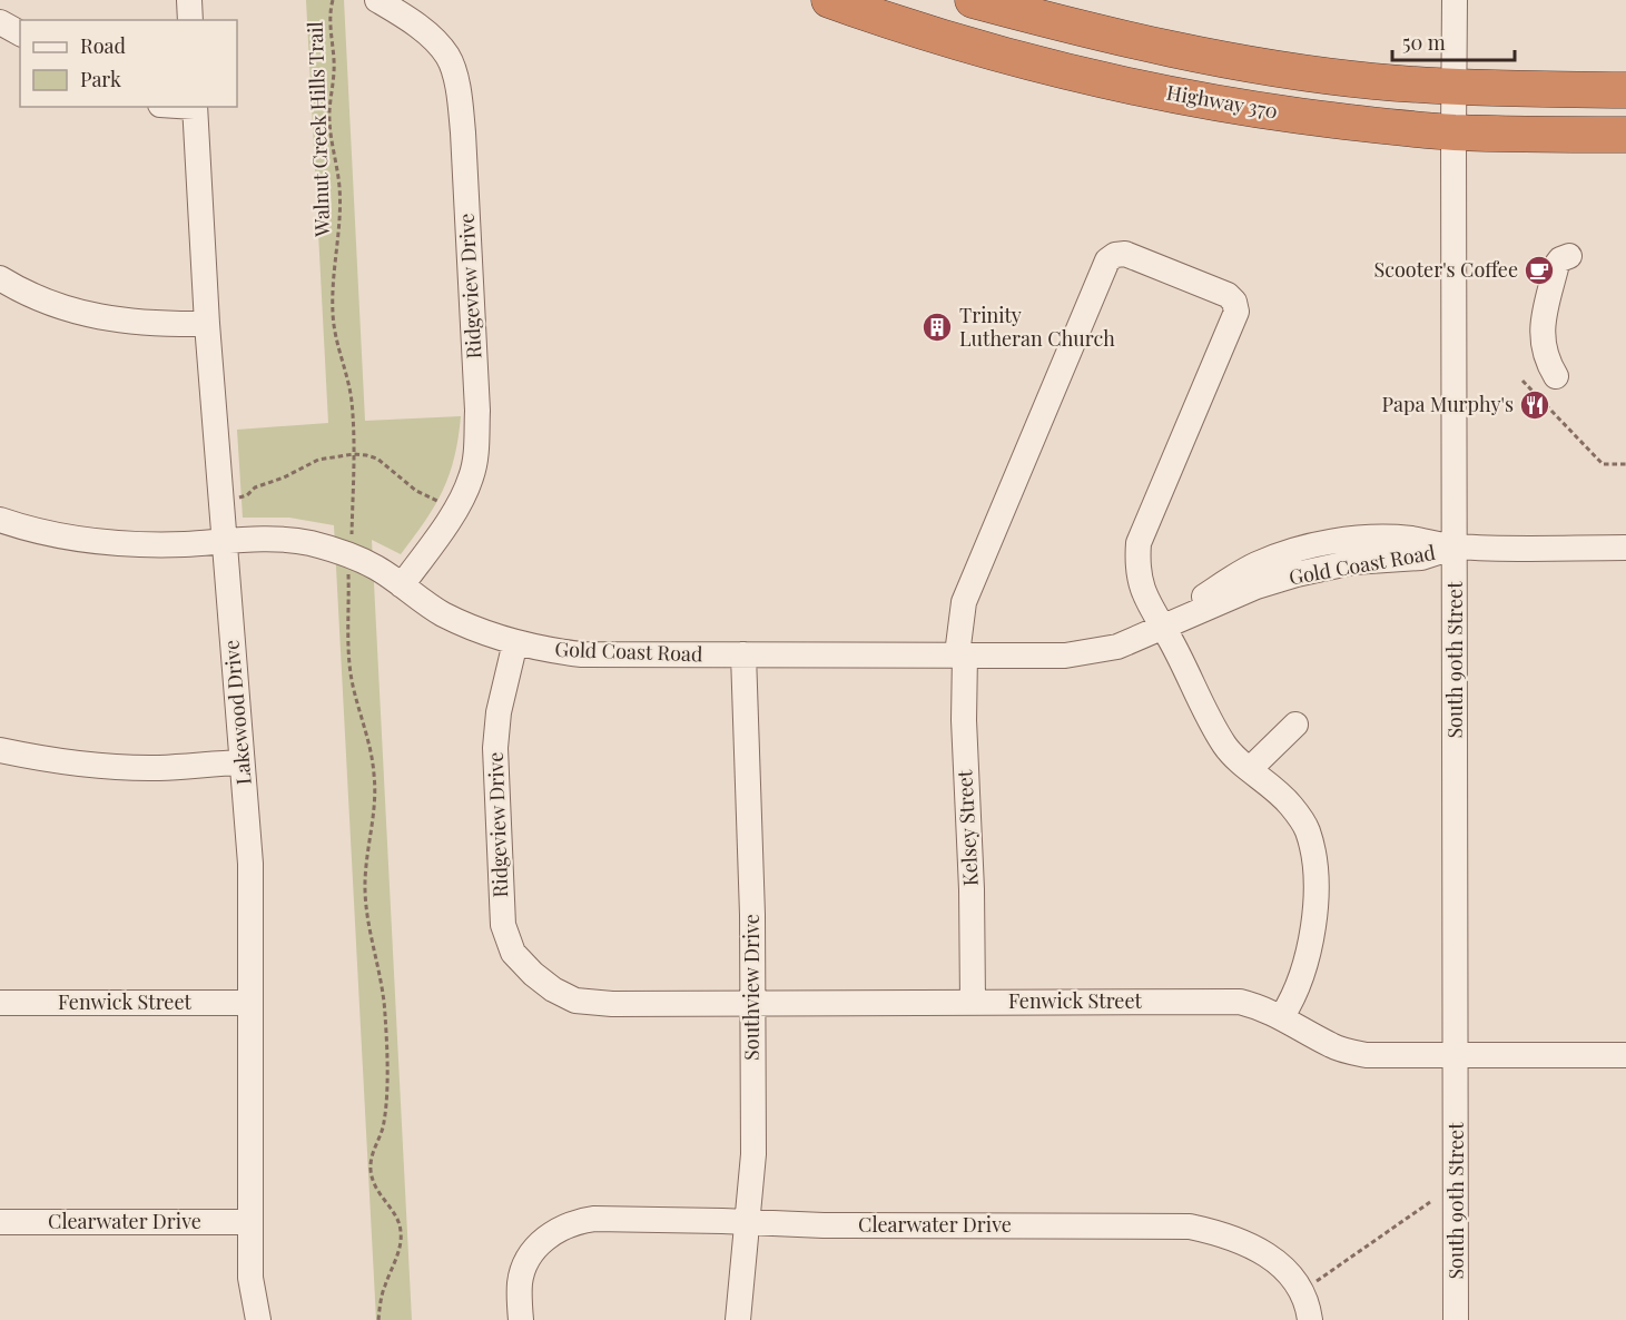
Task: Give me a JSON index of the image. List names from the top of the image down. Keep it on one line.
{"streets":{"highway":["Highway 370"],"street":["Ridgeview Drive","Gold Coast Road","South 90th Street","Lakewood Drive","Kelsey Street","Southview Drive","Fenwick Street","Clearwater Drive"],"path":["Walnut Creek Hills Trail"]},"crossings":[["Highway 370","South 90th Street"],["Ridgeview Drive","Gold Coast Road"],["Ridgeview Drive","Fenwick Street"],["Gold Coast Road","South 90th Street"],["Gold Coast Road","Lakewood Drive"],["Gold Coast Road","Kelsey Street"],["Gold Coast Road","Southview Drive"],["South 90th Street","Fenwick Street"],["Lakewood Drive","Fenwick Street"],["Lakewood Drive","Clearwater Drive"],["Kelsey Street","Fenwick Street"],["Southview Drive","Fenwick Street"],["Southview Drive","Clearwater Drive"]],"places":{"cafe":["Scooter's Coffee"],"building":["Trinity Lutheran Church"],"restaurant":["Papa Murphy's"]},"legend":["Road","Park"],"scale_bar":"50 m"}
